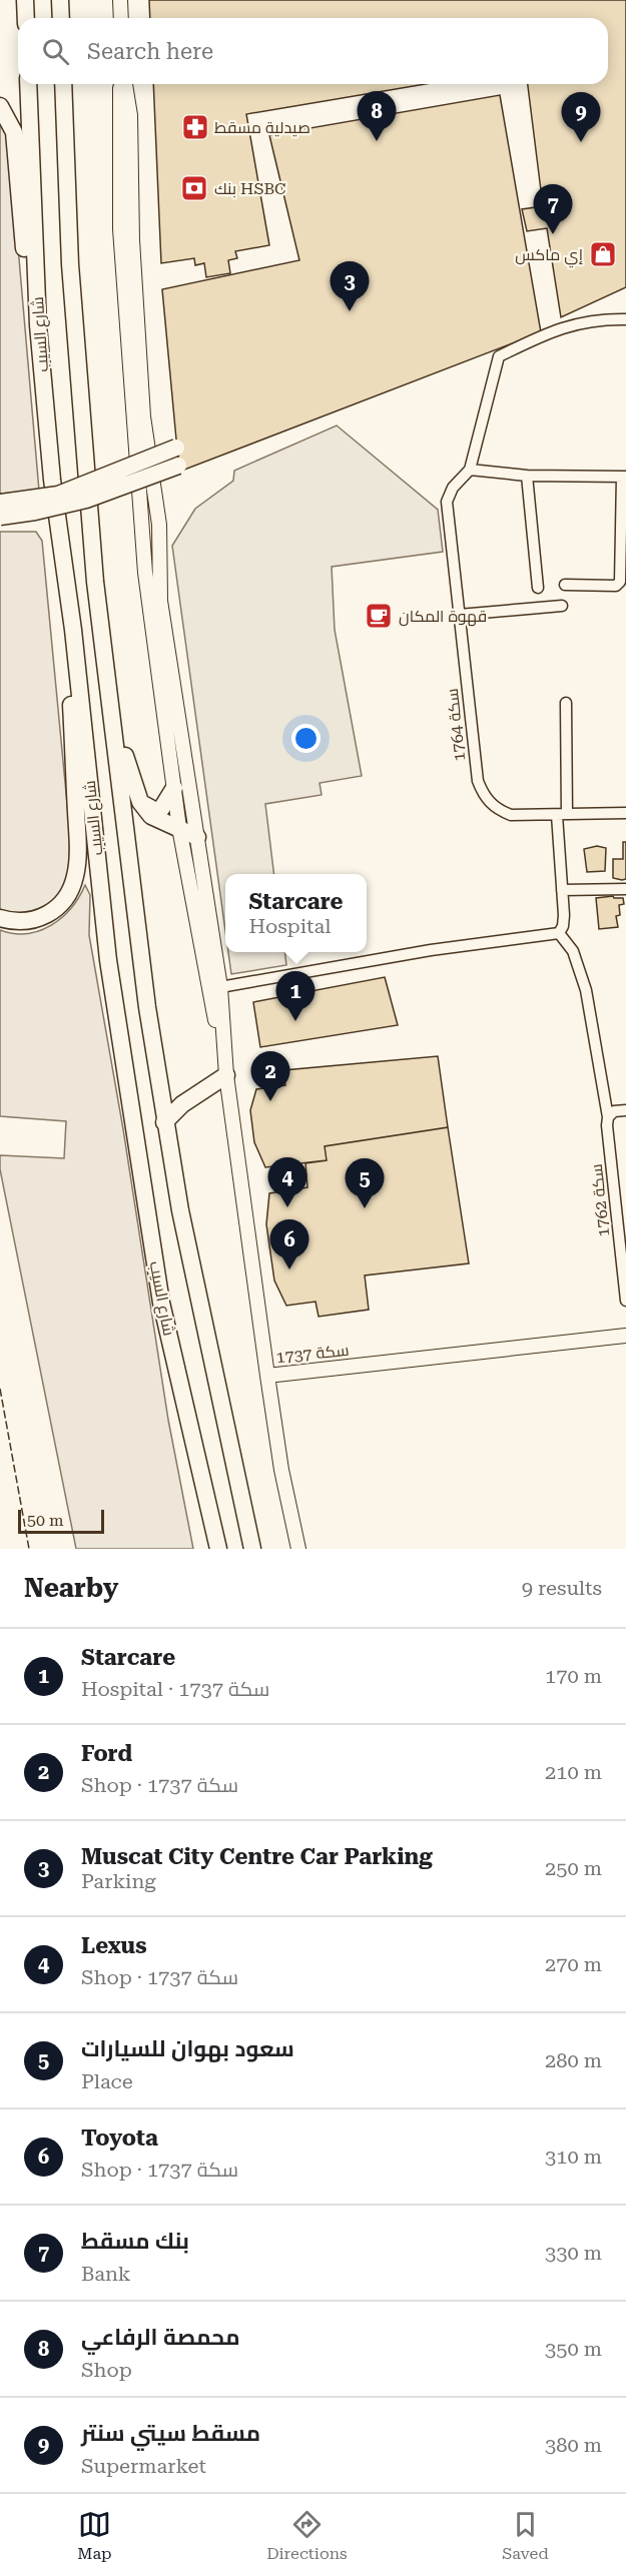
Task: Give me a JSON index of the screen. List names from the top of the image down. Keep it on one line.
{"streets":{"highway":["شارع السيب"],"street":["سكة 1764","سكة 1762","سكة 1737"]},"places":{"pharmacy":["صيدلية مسقط"],"bank":["بنك HSBC"],"shop":["إي ماكس"],"cafe":["قهوة المكان"]},"scale_bar":"50 m","page":{"search":"Search here","pins":["8","9","7","3","1","2","4","5","6"],"popup":["Starcare","Hospital"],"scale":"50 m","heading":["Nearby","9 results"],"list":[{"mark":"1","name":"Starcare","note":"Hospital · سكة 1737","value":"170 m"},{"mark":"2","name":"Ford","note":"Shop · سكة 1737","value":"210 m"},{"mark":"3","name":"Muscat City Centre Car Parking","note":"Parking","value":"250 m"},{"mark":"4","name":"Lexus","note":"Shop · سكة 1737","value":"270 m"},{"mark":"5","name":"سعود بهوان للسيارات","note":"Place","value":"280 m"},{"mark":"6","name":"Toyota","note":"Shop · سكة 1737","value":"310 m"},{"mark":"7","name":"بنك مسقط","note":"Bank","value":"330 m"},{"mark":"8","name":"محمصة الرفاعي","note":"Shop","value":"350 m"},{"mark":"9","name":"مسقط سيتي سنتر","note":"Supermarket","value":"380 m"}],"nav":["Map","Directions","Saved"]}}
